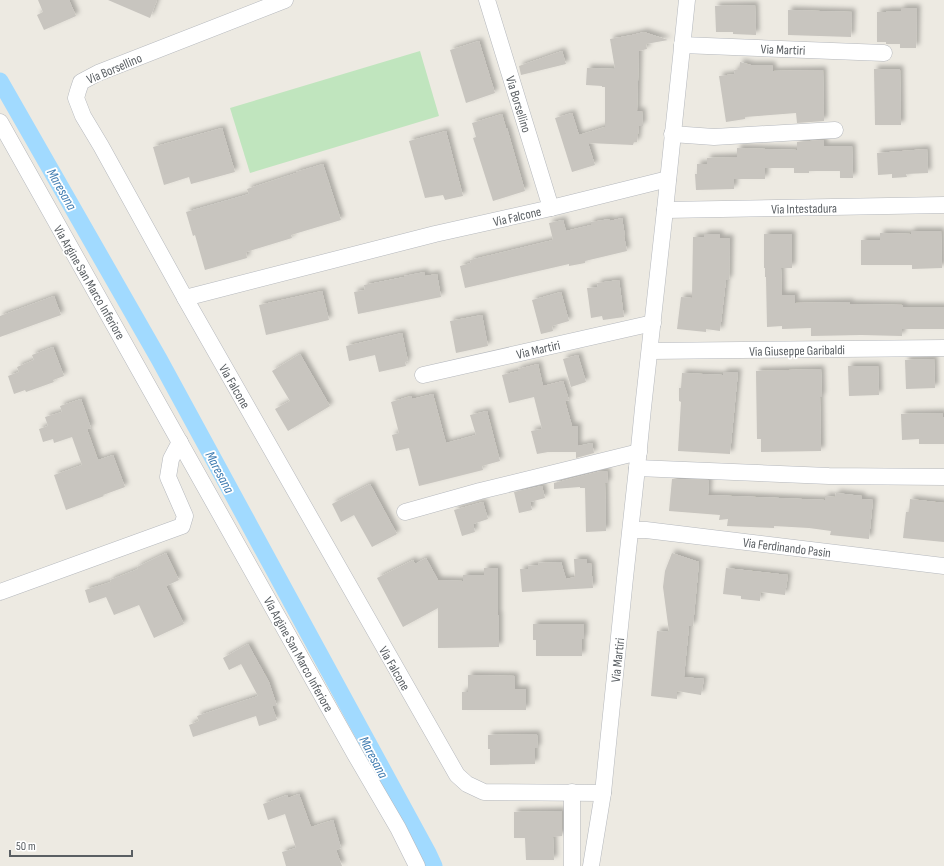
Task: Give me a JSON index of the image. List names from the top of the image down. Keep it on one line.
{"streets":{"street":["Via Martiri","Via Borsellino","Via Intestadura","Via Falcone","Via Argine San Marco Inferiore","Via Giuseppe Garibaldi","Via Ferdinando Pasin"]},"crossings":[["Via Martiri","Via Intestadura"],["Via Martiri","Via Falcone"],["Via Martiri","Via Giuseppe Garibaldi"],["Via Martiri","Via Ferdinando Pasin"],["Via Borsellino","Via Falcone"]],"water":["Maresana"],"scale_bar":"50 m"}
